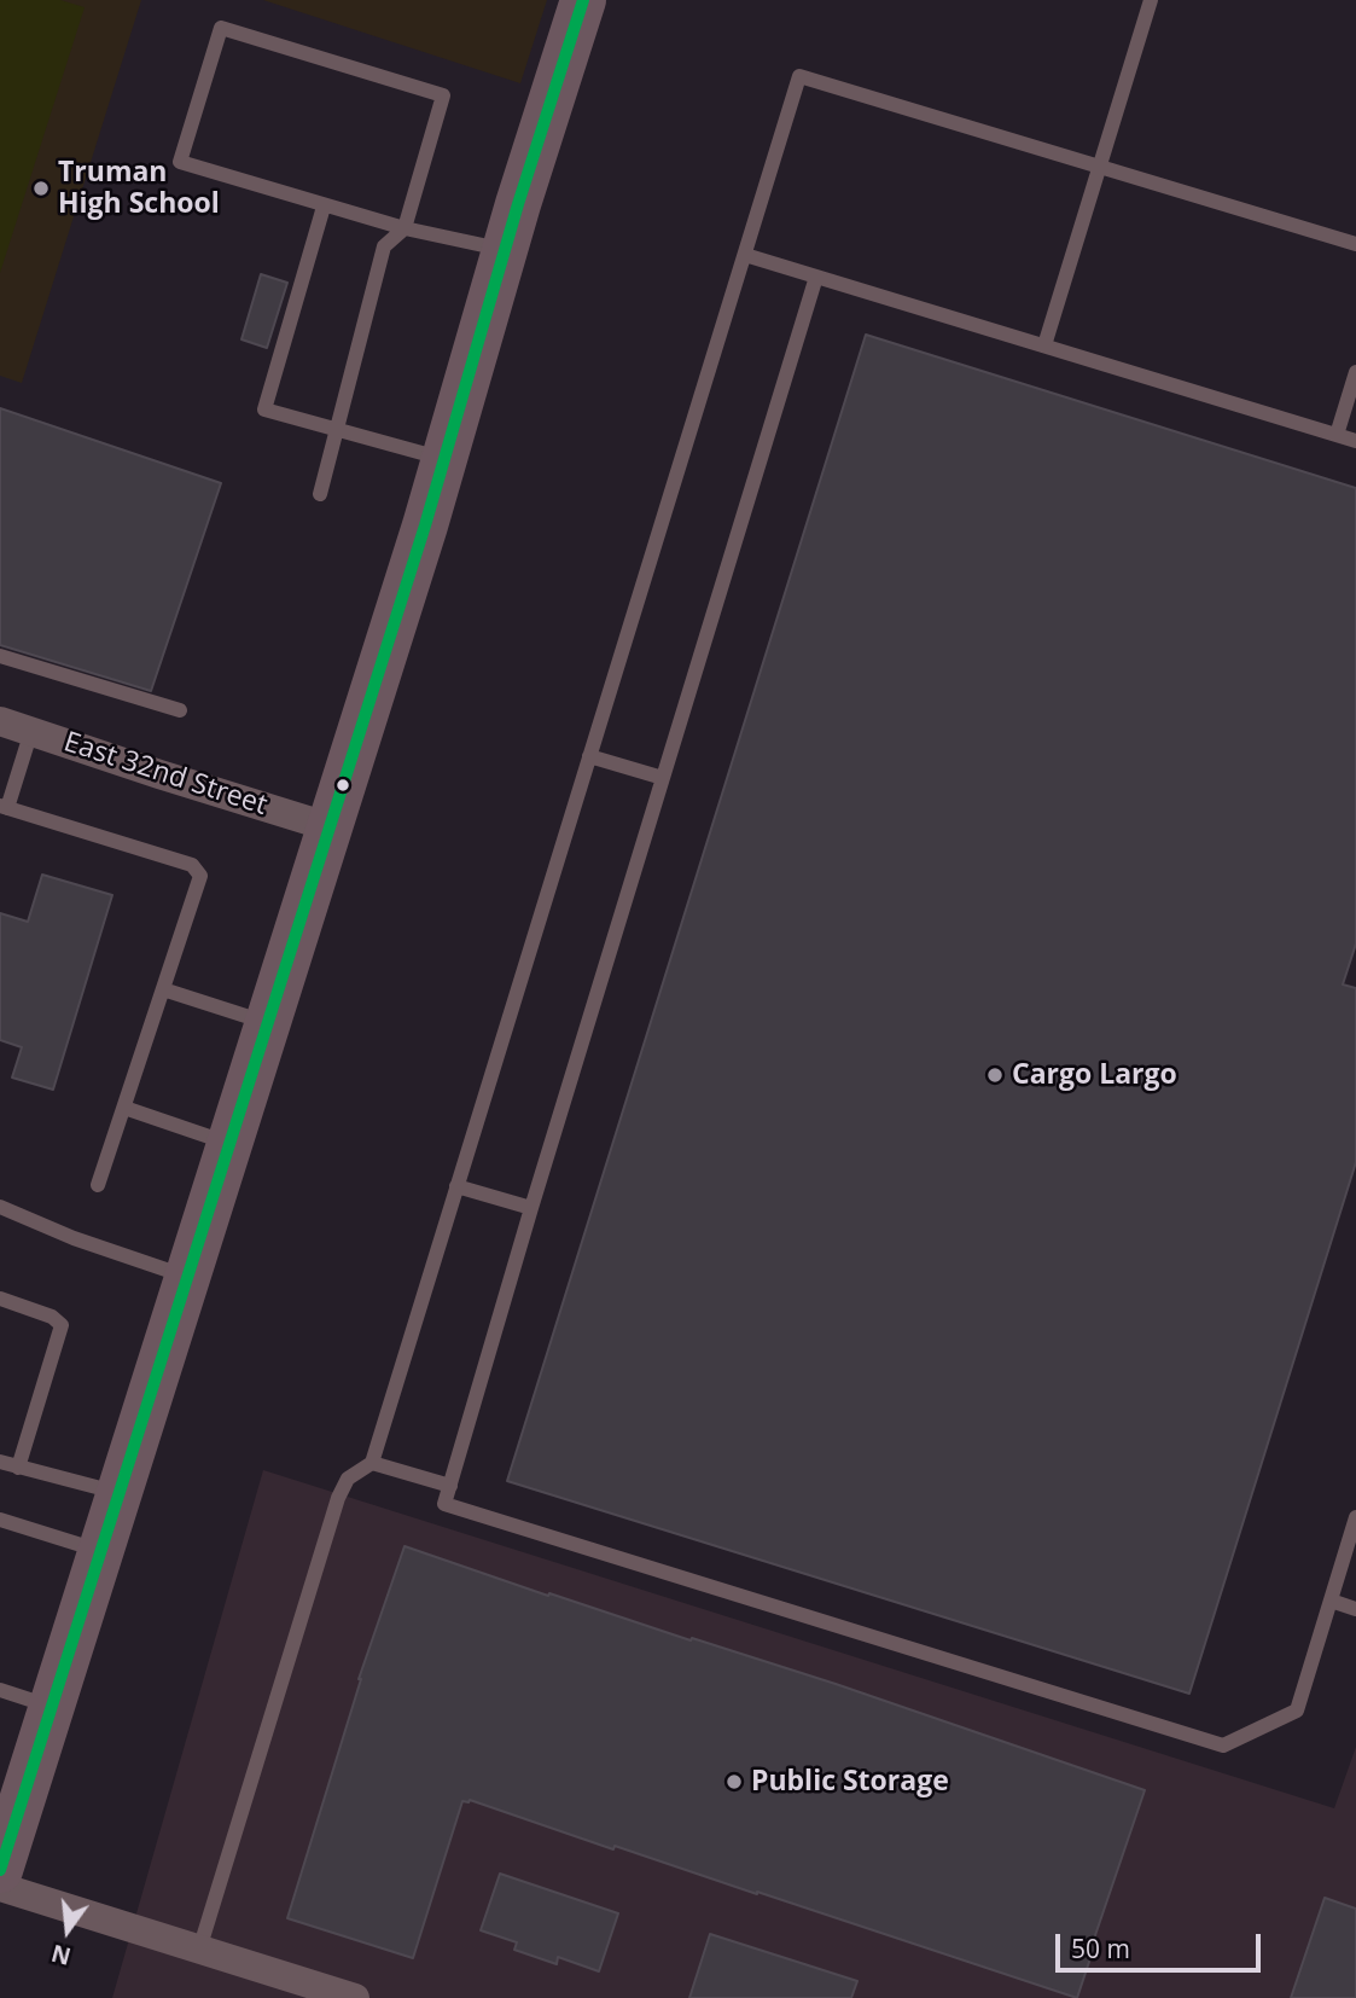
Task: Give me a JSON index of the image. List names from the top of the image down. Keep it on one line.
{"streets":{"street":["East 32nd Street"]},"places":["Truman High School","Cargo Largo","Public Storage"],"scale_bar":"50 m","north":"bottom"}
